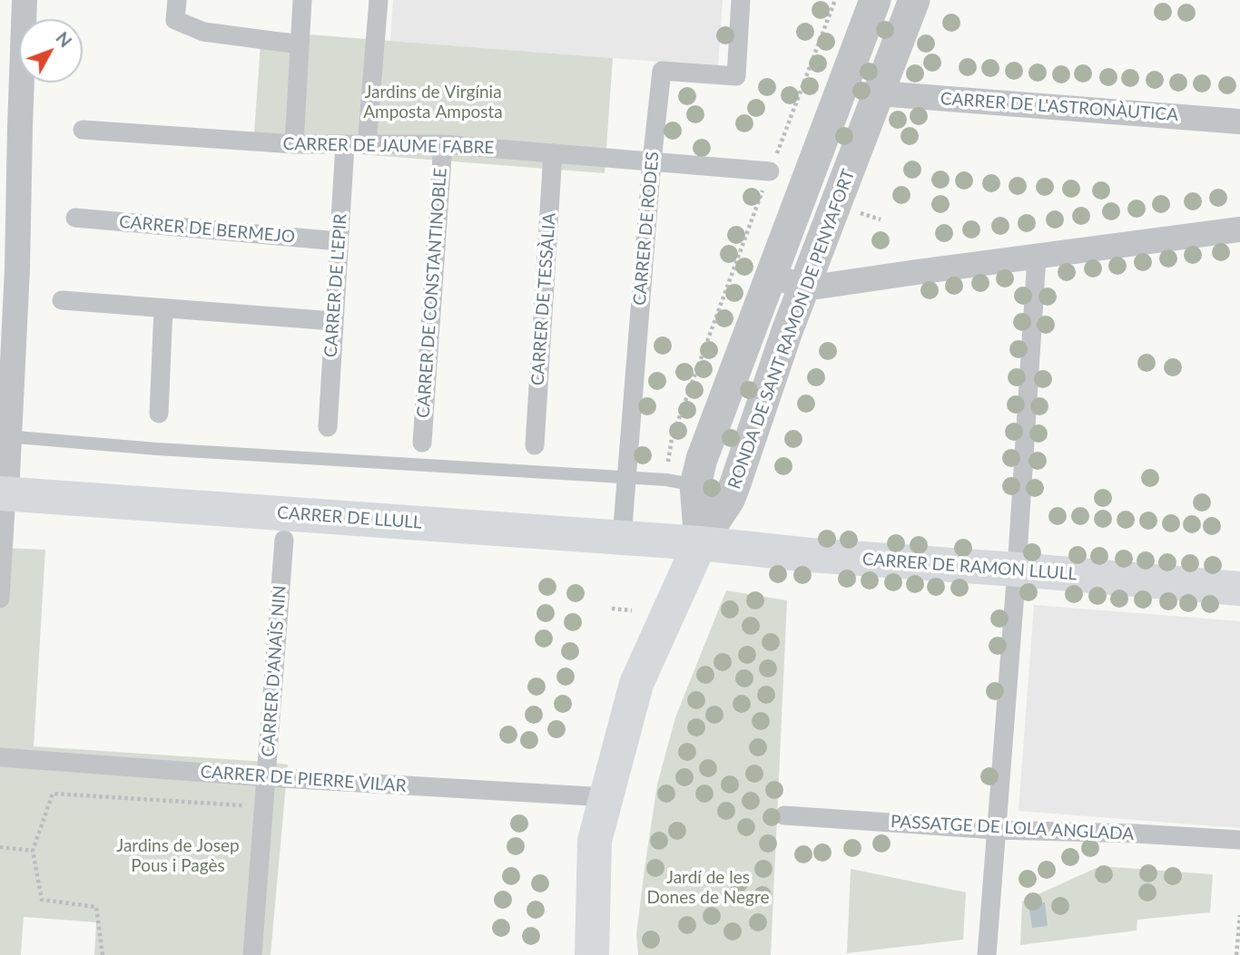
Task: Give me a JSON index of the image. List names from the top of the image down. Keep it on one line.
{"streets":{"main road":["CARRER DE LLULL","CARRER DE RAMON LLULL"],"street":["CARRER DE L'ASTRONÀUTICA","CARRER DE JAUME FABRE","CARRER DE RODES","CARRER DE BERMEJO","CARRER DE L'EPIR","CARRER DE CONSTANTINOBLE","CARRER DE TESSÀLIA","RONDA DE SANT RAMON DE PENYAFORT","CARRER D'ANAÏS NIN","CARRER DE PIERRE VILAR","PASSATGE DE LOLA ANGLADA"]},"crossings":[["CARRER DE L'ASTRONÀUTICA","RONDA DE SANT RAMON DE PENYAFORT"],["CARRER DE JAUME FABRE","CARRER DE RODES"],["CARRER DE JAUME FABRE","CARRER DE L'EPIR"],["CARRER DE JAUME FABRE","CARRER DE CONSTANTINOBLE"],["CARRER DE JAUME FABRE","CARRER DE TESSÀLIA"],["CARRER DE RODES","CARRER DE LLULL"],["CARRER DE BERMEJO","CARRER DE L'EPIR"],["RONDA DE SANT RAMON DE PENYAFORT","CARRER DE LLULL"],["RONDA DE SANT RAMON DE PENYAFORT","CARRER DE RAMON LLULL"],["CARRER DE LLULL","CARRER DE RAMON LLULL"],["CARRER D'ANAÏS NIN","CARRER DE PIERRE VILAR"]],"parks":["Jardins de Virgínia Amposta Amposta","Jardins de Josep Pous i Pagès","Jardí de les Dones de Negre"],"north":"top right"}
